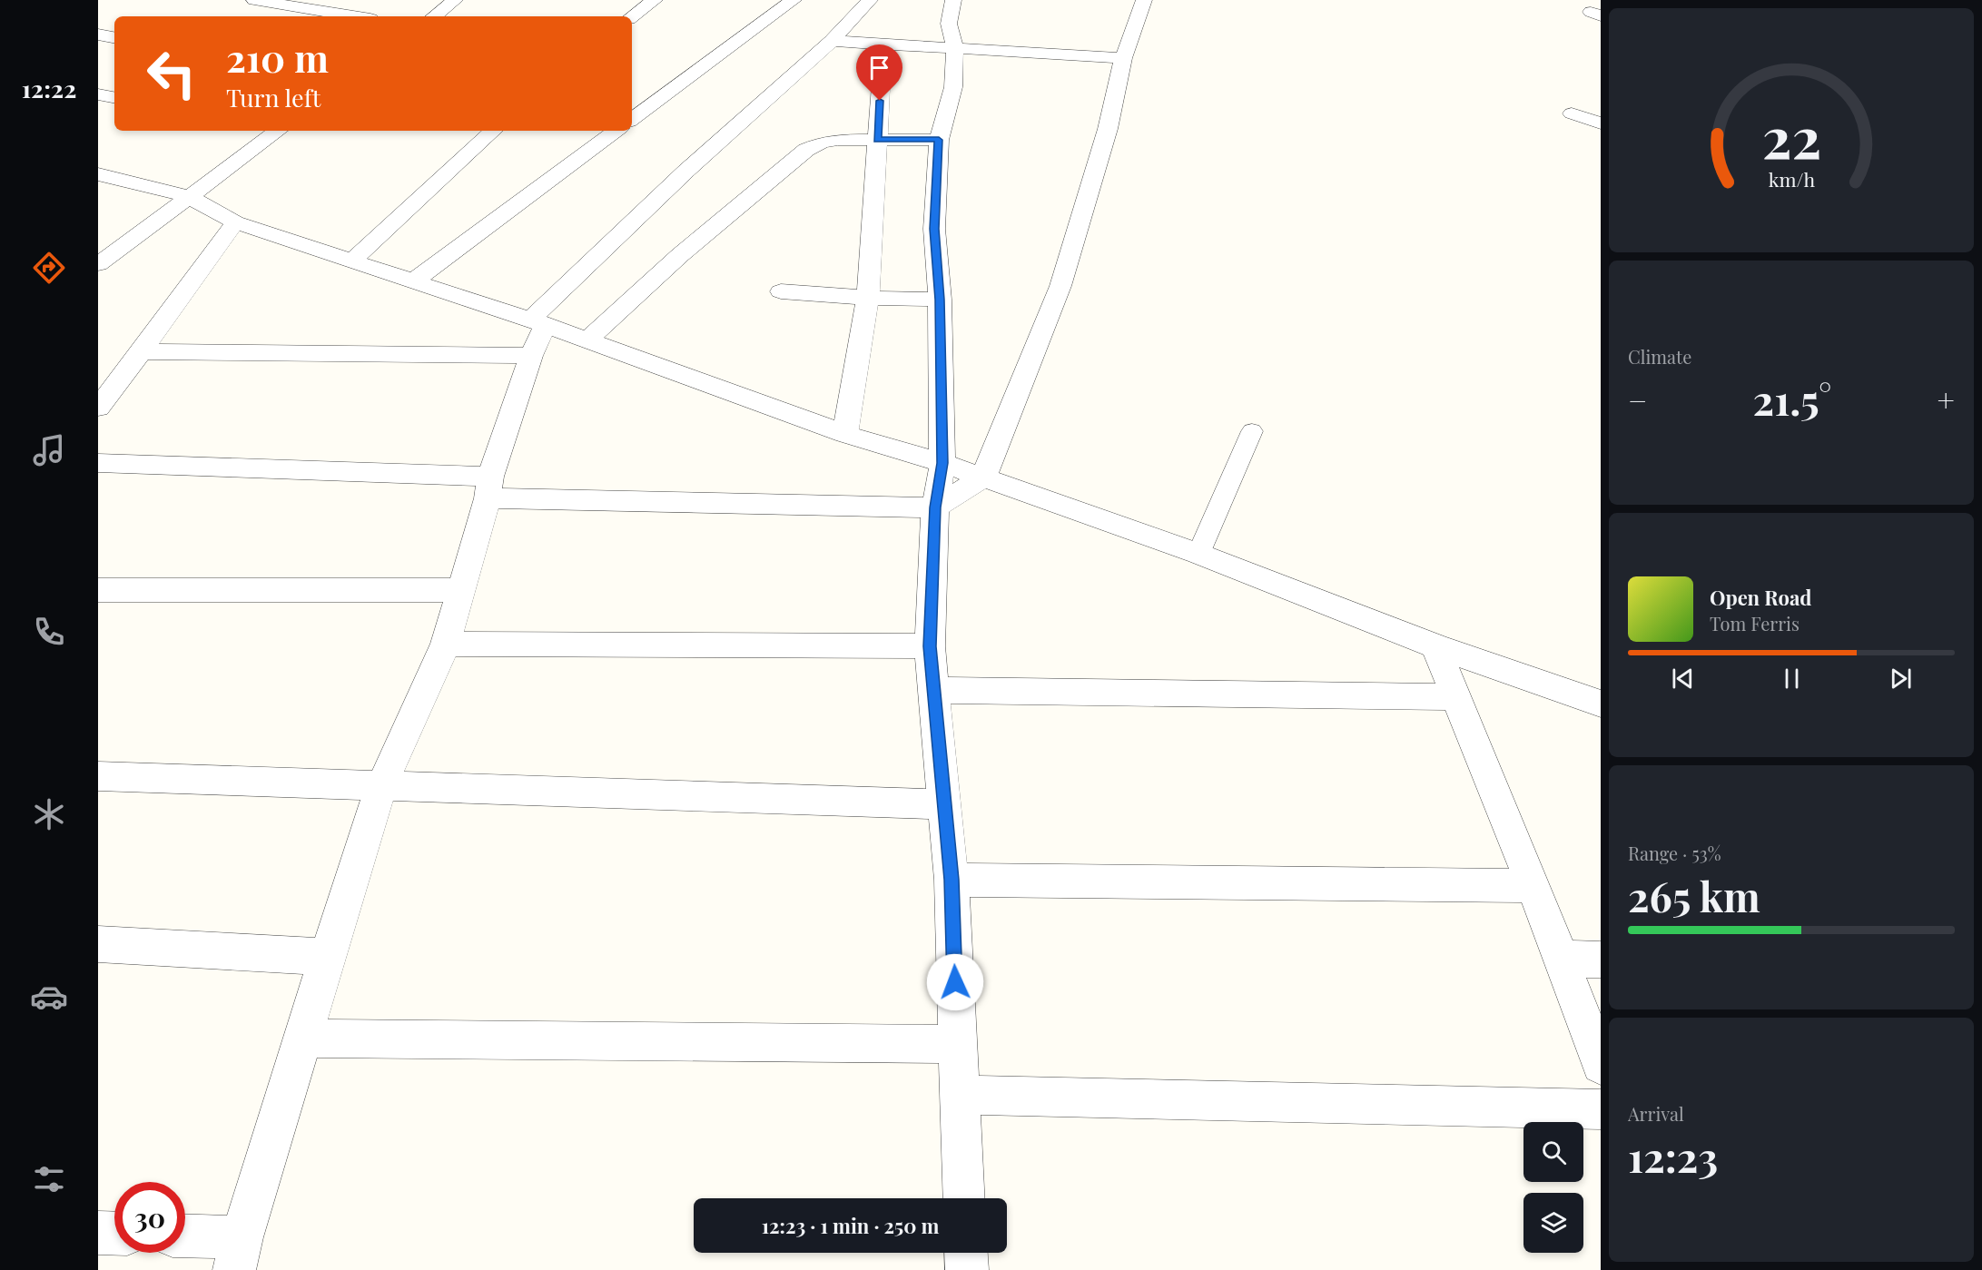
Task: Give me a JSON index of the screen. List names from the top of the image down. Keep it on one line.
{"page":{"tabs":"12:22","turn":["210 m","Turn left"],"tile":["Climate",["Range · 53%","265 km"],["Arrival","12:23"]],"heat":["−","21.5°","+"],"song":["Open Road","Tom Ferris"],"limit":"30","trip":"12:23 · 1 min · 250 m","gauge":["22","km/h"]}}
